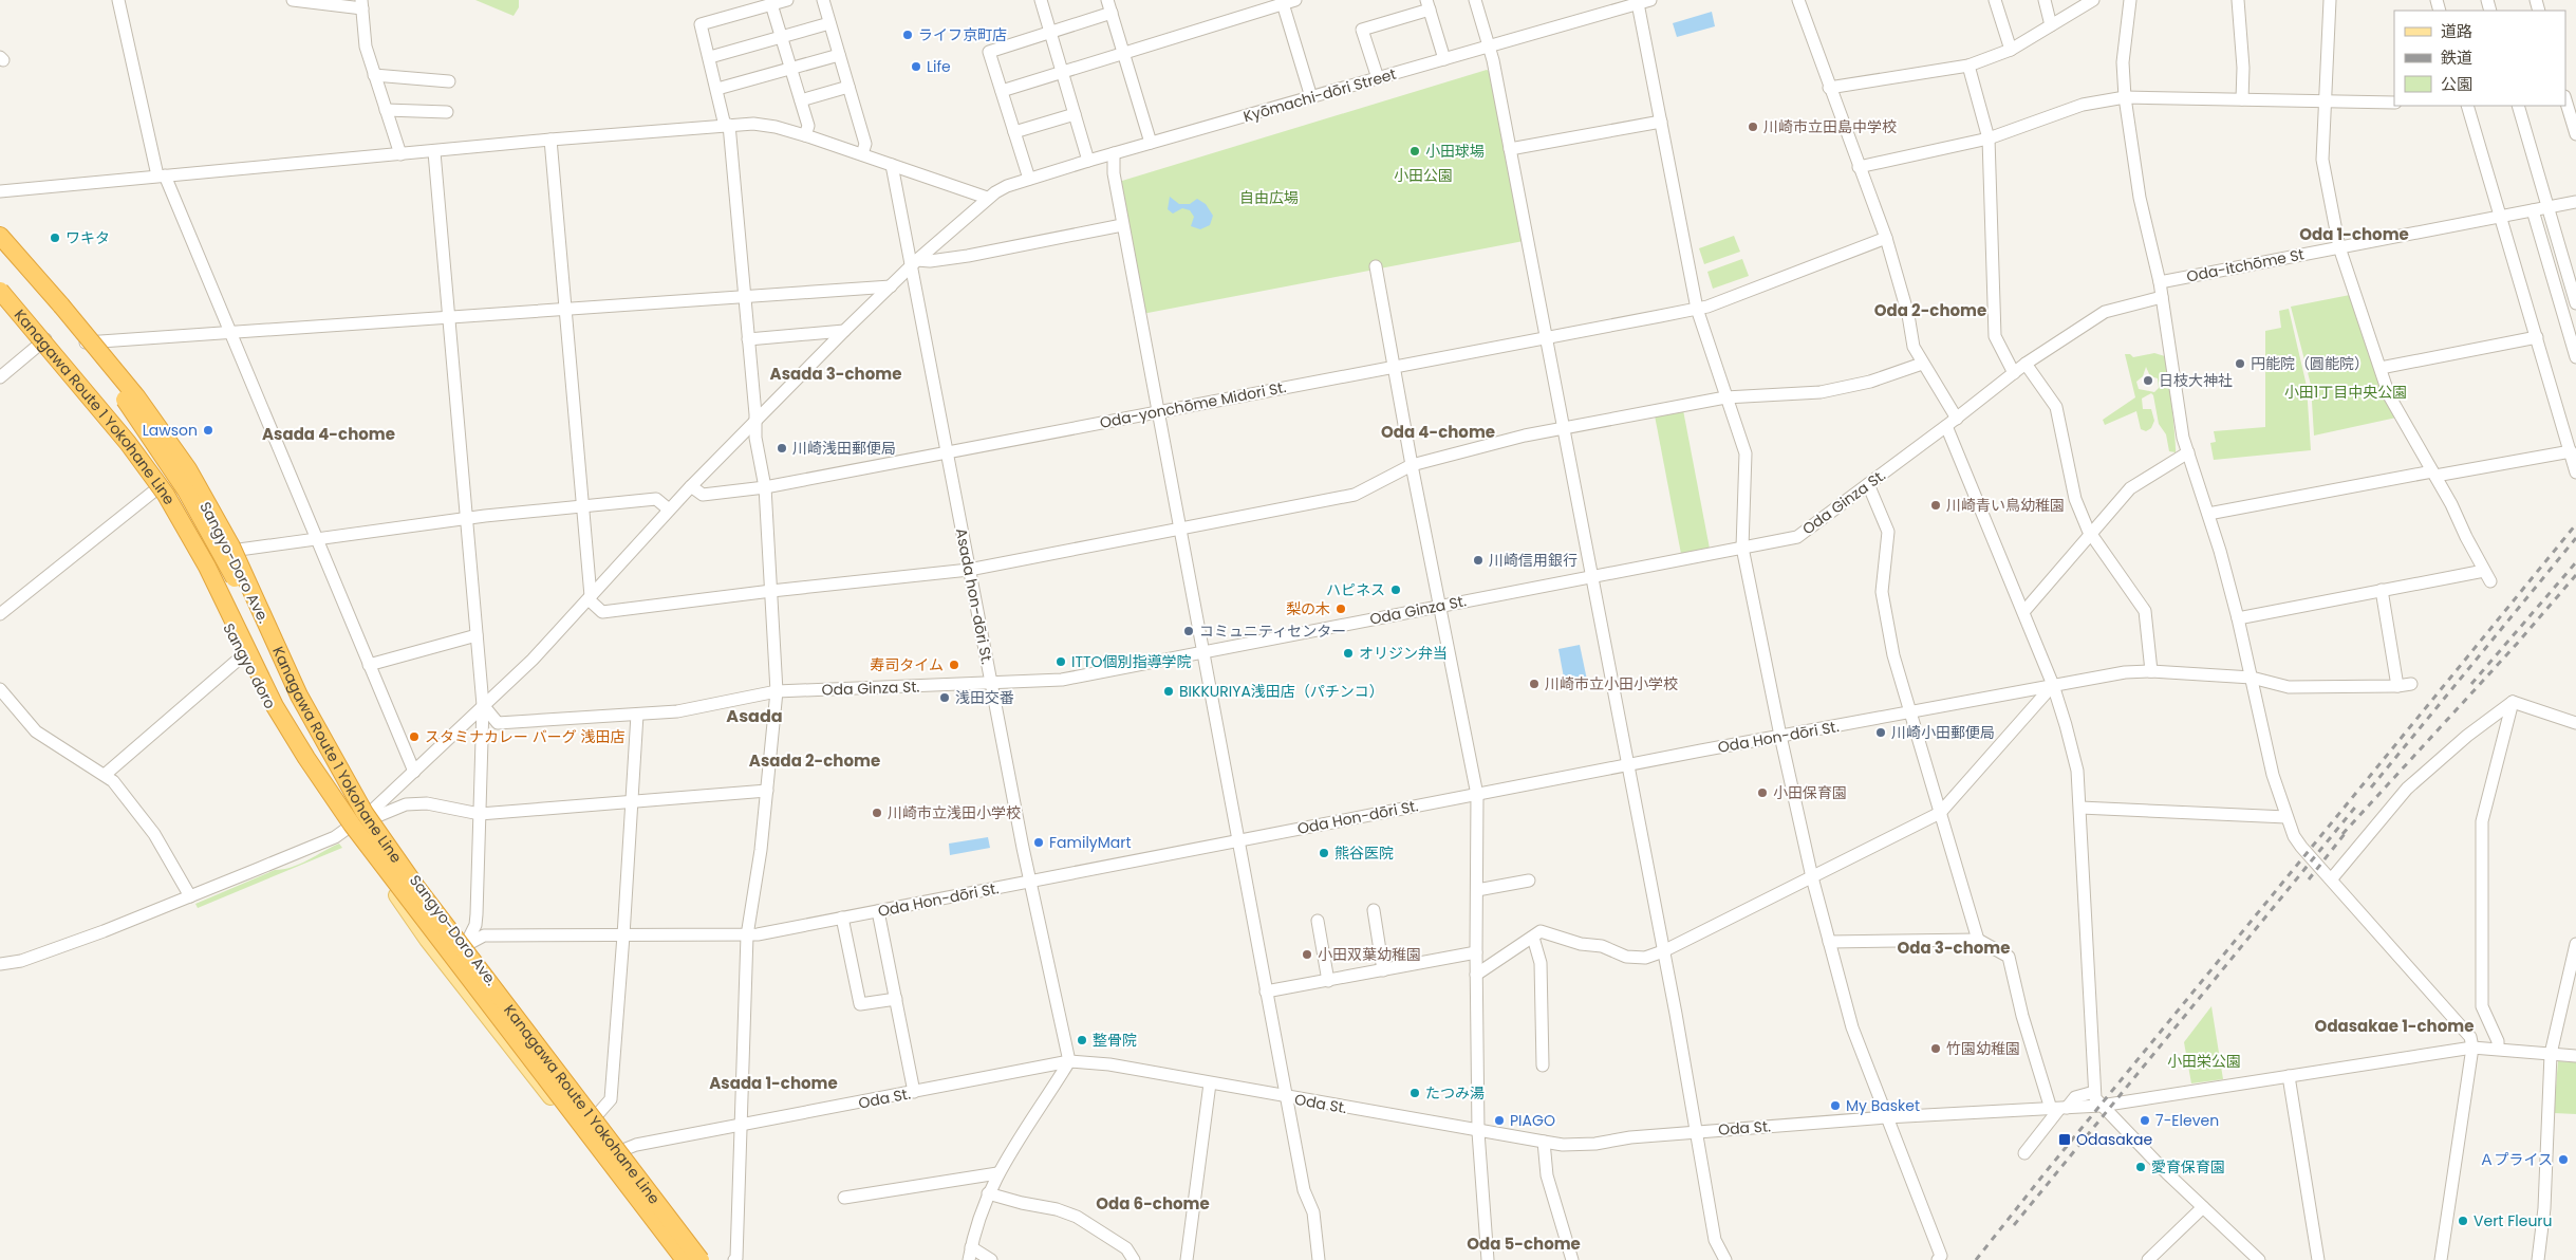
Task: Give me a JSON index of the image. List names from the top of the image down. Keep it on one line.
{"streets":{"highway":["Kanagawa Route 1 Yokohane Line"],"main road":["Sangyo-Doro Ave.","Sangyo doro"],"street":["Kyōmachi-dōri Street","Oda-itchōme St","Oda-yonchōme Midori St.","Oda Ginza St.","Asada hon-dōri St.","Oda Hon-dōri St.","Oda St."]},"crossings":[["Kyōmachi-dōri Street","Oda-yonchōme Midori St."],["Kyōmachi-dōri Street","Oda Ginza St."],["Kyōmachi-dōri Street","Sangyo-Doro Ave."],["Kyōmachi-dōri Street","Asada hon-dōri St."],["Oda-yonchōme Midori St.","Asada hon-dōri St."],["Kanagawa Route 1 Yokohane Line","Sangyo-Doro Ave."],["Oda Ginza St.","Asada hon-dōri St."],["Sangyo-Doro Ave.","Sangyo doro"],["Sangyo-Doro Ave.","Oda Hon-dōri St."],["Sangyo-Doro Ave.","Oda St."],["Asada hon-dōri St.","Oda Hon-dōri St."],["Asada hon-dōri St.","Oda St."]],"districts":["Oda 1-chome","Oda 2-chome","Asada 3-chome","Oda 4-chome","Asada 4-chome","Asada","Asada 2-chome","Oda 3-chome","Odasakae 1-chome","Asada 1-chome","Oda 6-chome","Oda 5-chome"],"parks":["小田公園","自由広場","小田1丁目中央公園","小田栄公園"],"places":{"other":["ライフ京町店","Life","川崎市立田島中学校","小田球場","ワキタ","円能院（圓能院）","日枝大神社","Lawson","川崎浅田郵便局","川崎青い鳥幼稚園","川崎信用銀行","ハピネス","梨の木","コミュニティセンター","オリジン弁当","ITTO個別指導学院","寿司タイム","川崎市立小田小学校","BIKKURIYA浅田店（パチンコ）","浅田交番","川崎小田郵便局","スタミナカレー バーグ 浅田店","小田保育園","川崎市立浅田小学校","FamilyMart","熊谷医院","小田双葉幼稚園","整骨院","竹園幼稚園","たつみ湯","My Basket","PIAGO","7-Eleven","Ａプライス","愛育保育園","Vert Fleuru"],"transit":["Odasakae"]},"legend":["道路","鉄道","公園"]}
